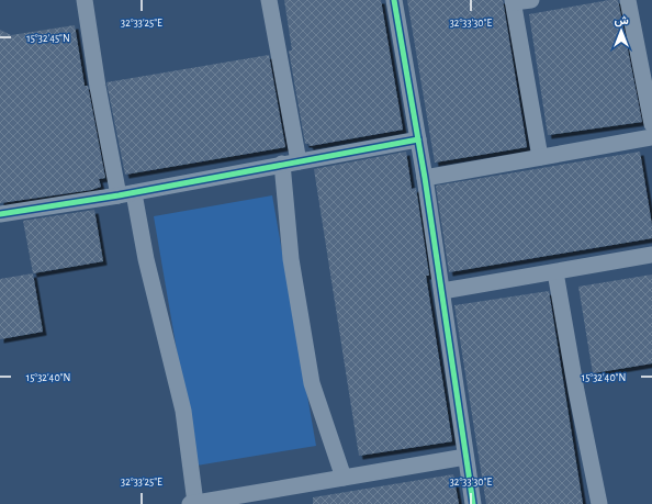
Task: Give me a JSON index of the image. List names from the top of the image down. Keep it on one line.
{"north":"top","coordinates":["32°33'25\"E","32°33'30\"E","15°32'45\"N","15°32'40\"N"]}
